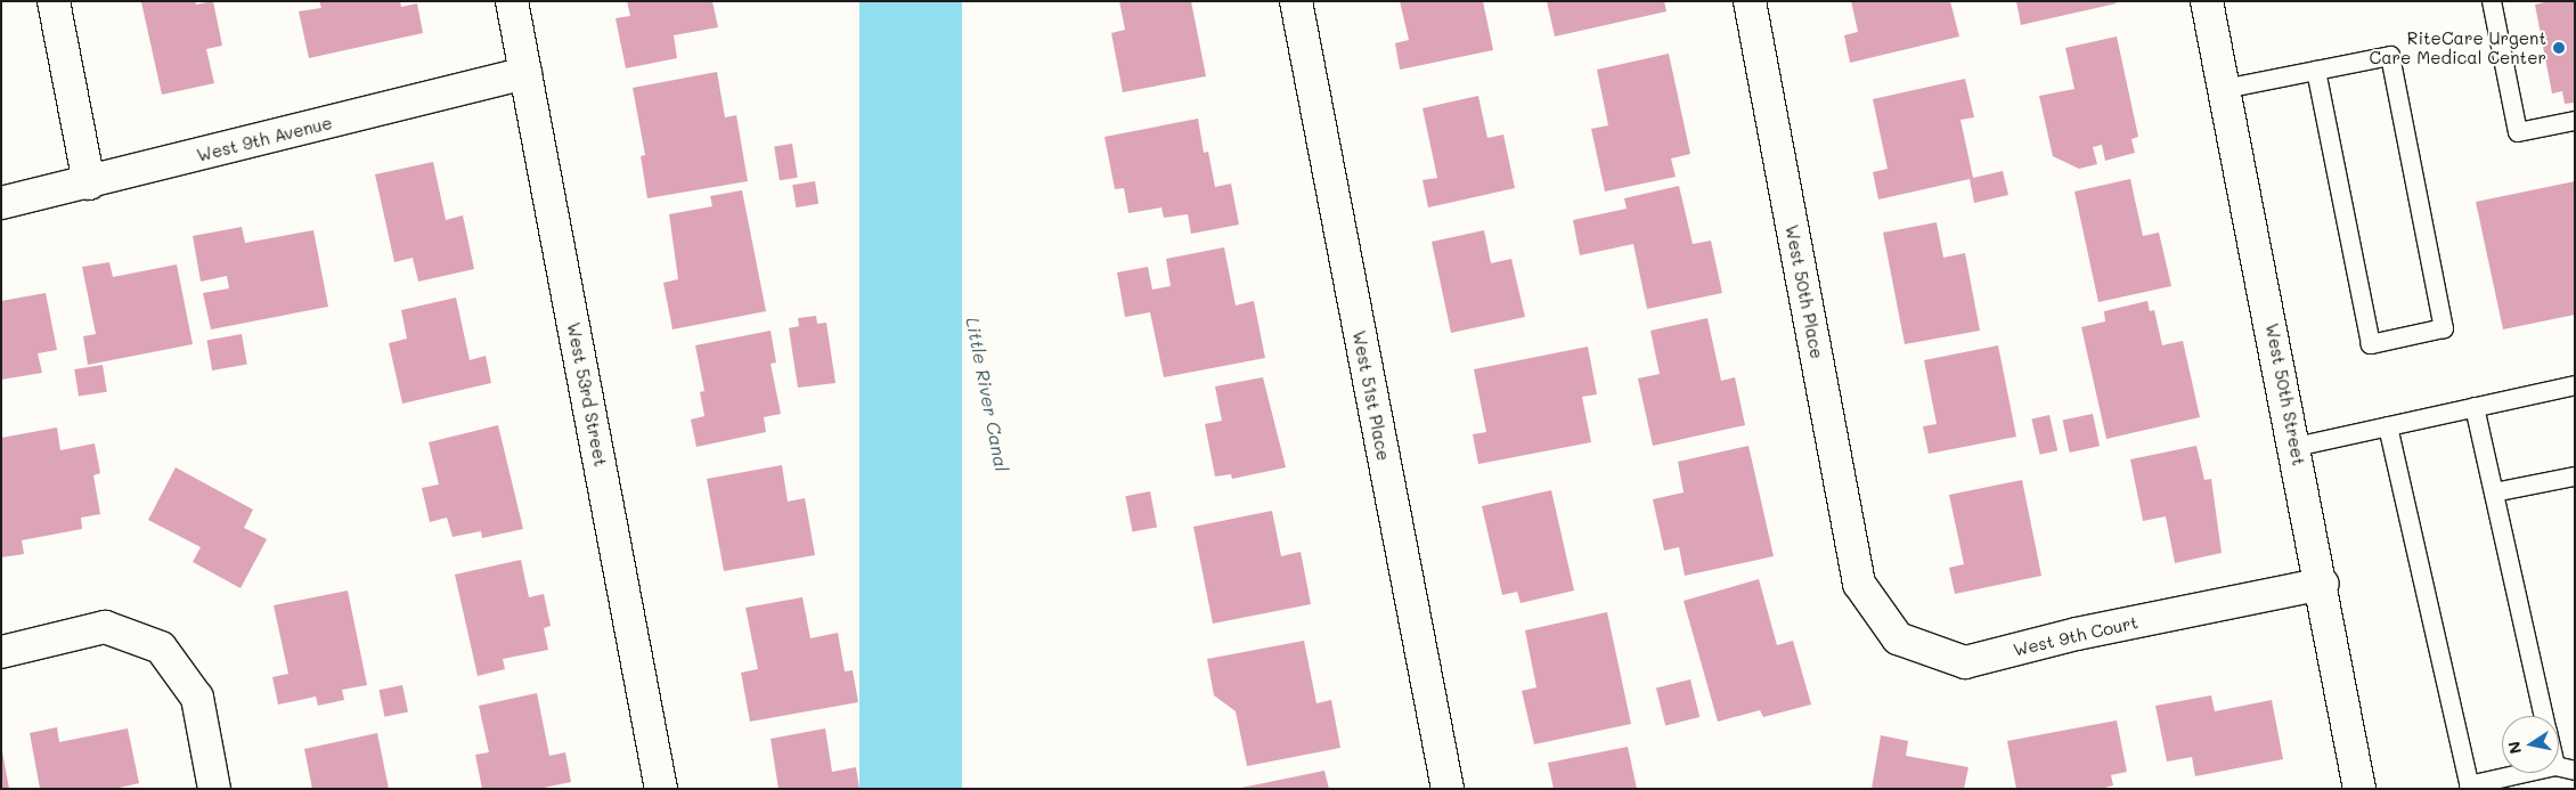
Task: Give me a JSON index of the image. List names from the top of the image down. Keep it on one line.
{"streets":{"street":["West 9th Avenue","West 50th Place","West 53rd Street","West 50th Street","West 51st Place","West 9th Court"]},"crossings":[["West 9th Avenue","West 53rd Street"],["West 50th Place","West 9th Court"],["West 50th Street","West 9th Court"]],"water":["Little River Canal"],"places":["RiteCare Urgent Care Medical Center"],"north":"left"}
